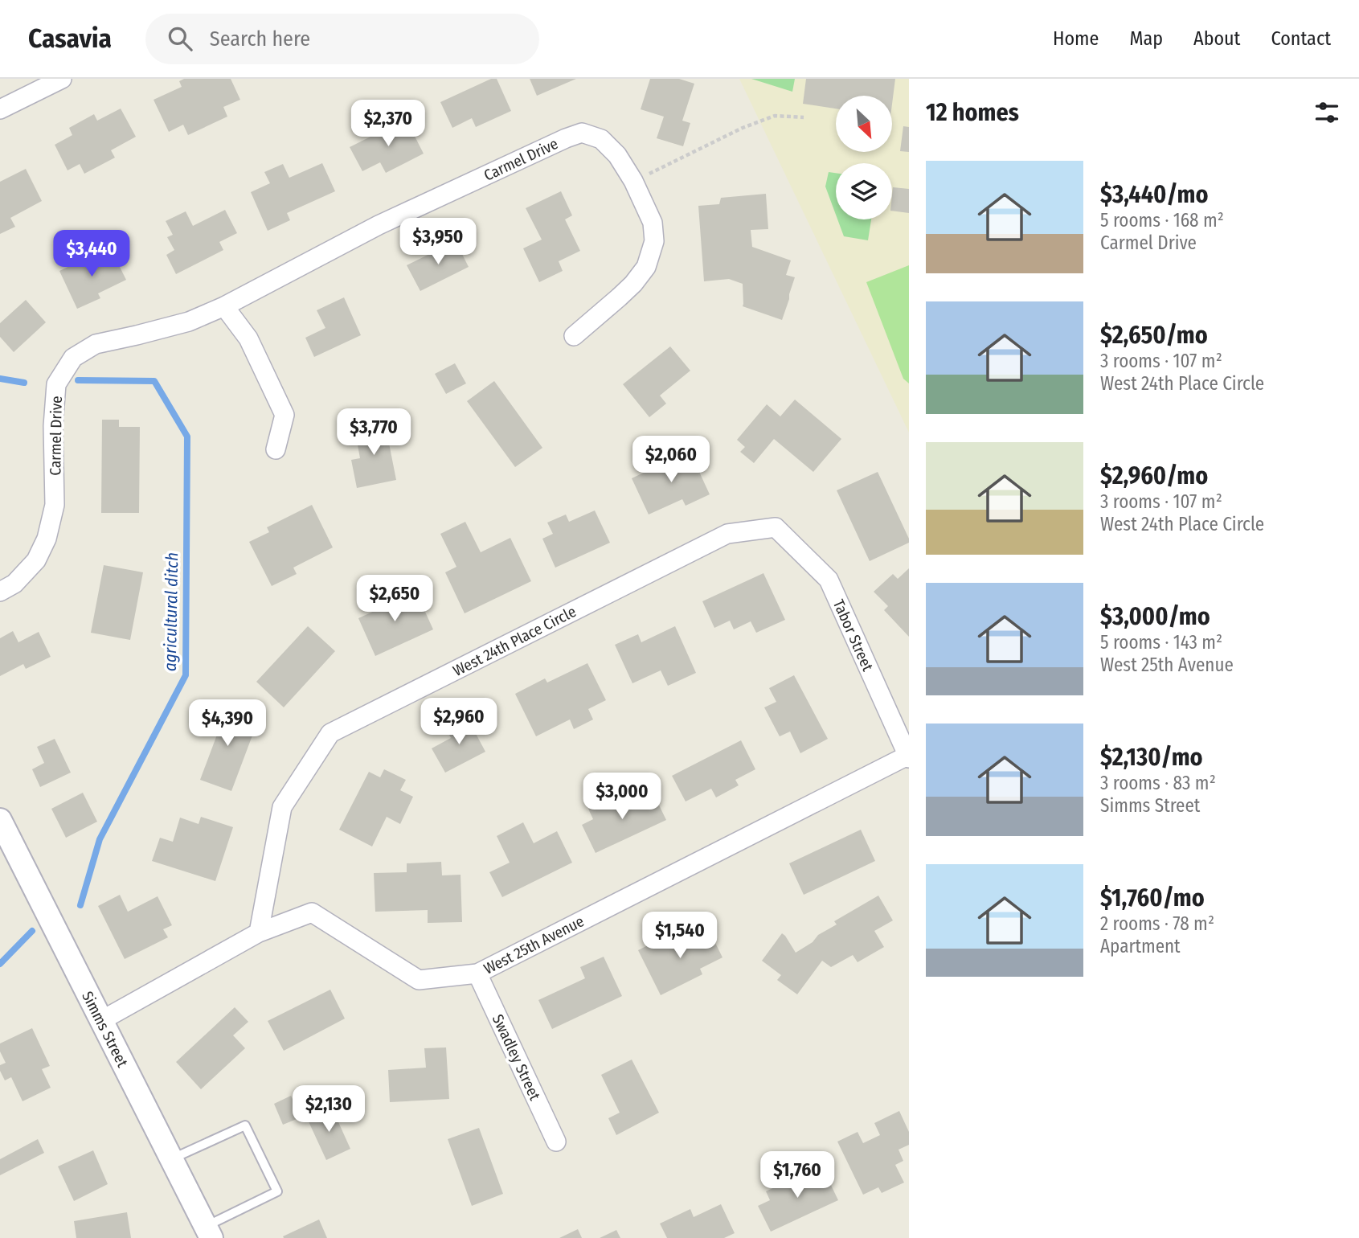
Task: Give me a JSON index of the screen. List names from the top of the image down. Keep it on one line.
{"streets":{"street":["Carmel Drive","Tabor Street","West 24th Place Circle","West 25th Avenue","Simms Street","Swadley Street"]},"crossings":[["Tabor Street","West 24th Place Circle"],["Tabor Street","West 25th Avenue"],["West 24th Place Circle","West 25th Avenue"],["West 25th Avenue","Simms Street"],["West 25th Avenue","Swadley Street"]],"water":["agricultural ditch"],"north":"bottom right","page":{"header":"Casavia","search":"Search here","nav":["Home","Map","About","Contact"],"heading":"12 homes","price":["$2,370","$3,950","$3,440","$3,770","$2,060","$2,650","$2,960","$4,390","$3,000","$1,540","$2,130","$1,760"],"list":[{"name":"$3,440/mo","note":"5 rooms · 168 m² · Carmel Drive"},{"name":"$2,650/mo","note":"3 rooms · 107 m² · West 24th Place Circle"},{"name":"$2,960/mo","note":"3 rooms · 107 m² · West 24th Place Circle"},{"name":"$3,000/mo","note":"5 rooms · 143 m² · West 25th Avenue"},{"name":"$2,130/mo","note":"3 rooms · 83 m² · Simms Street"},{"name":"$1,760/mo","note":"2 rooms · 78 m² · Apartment"}]}}
